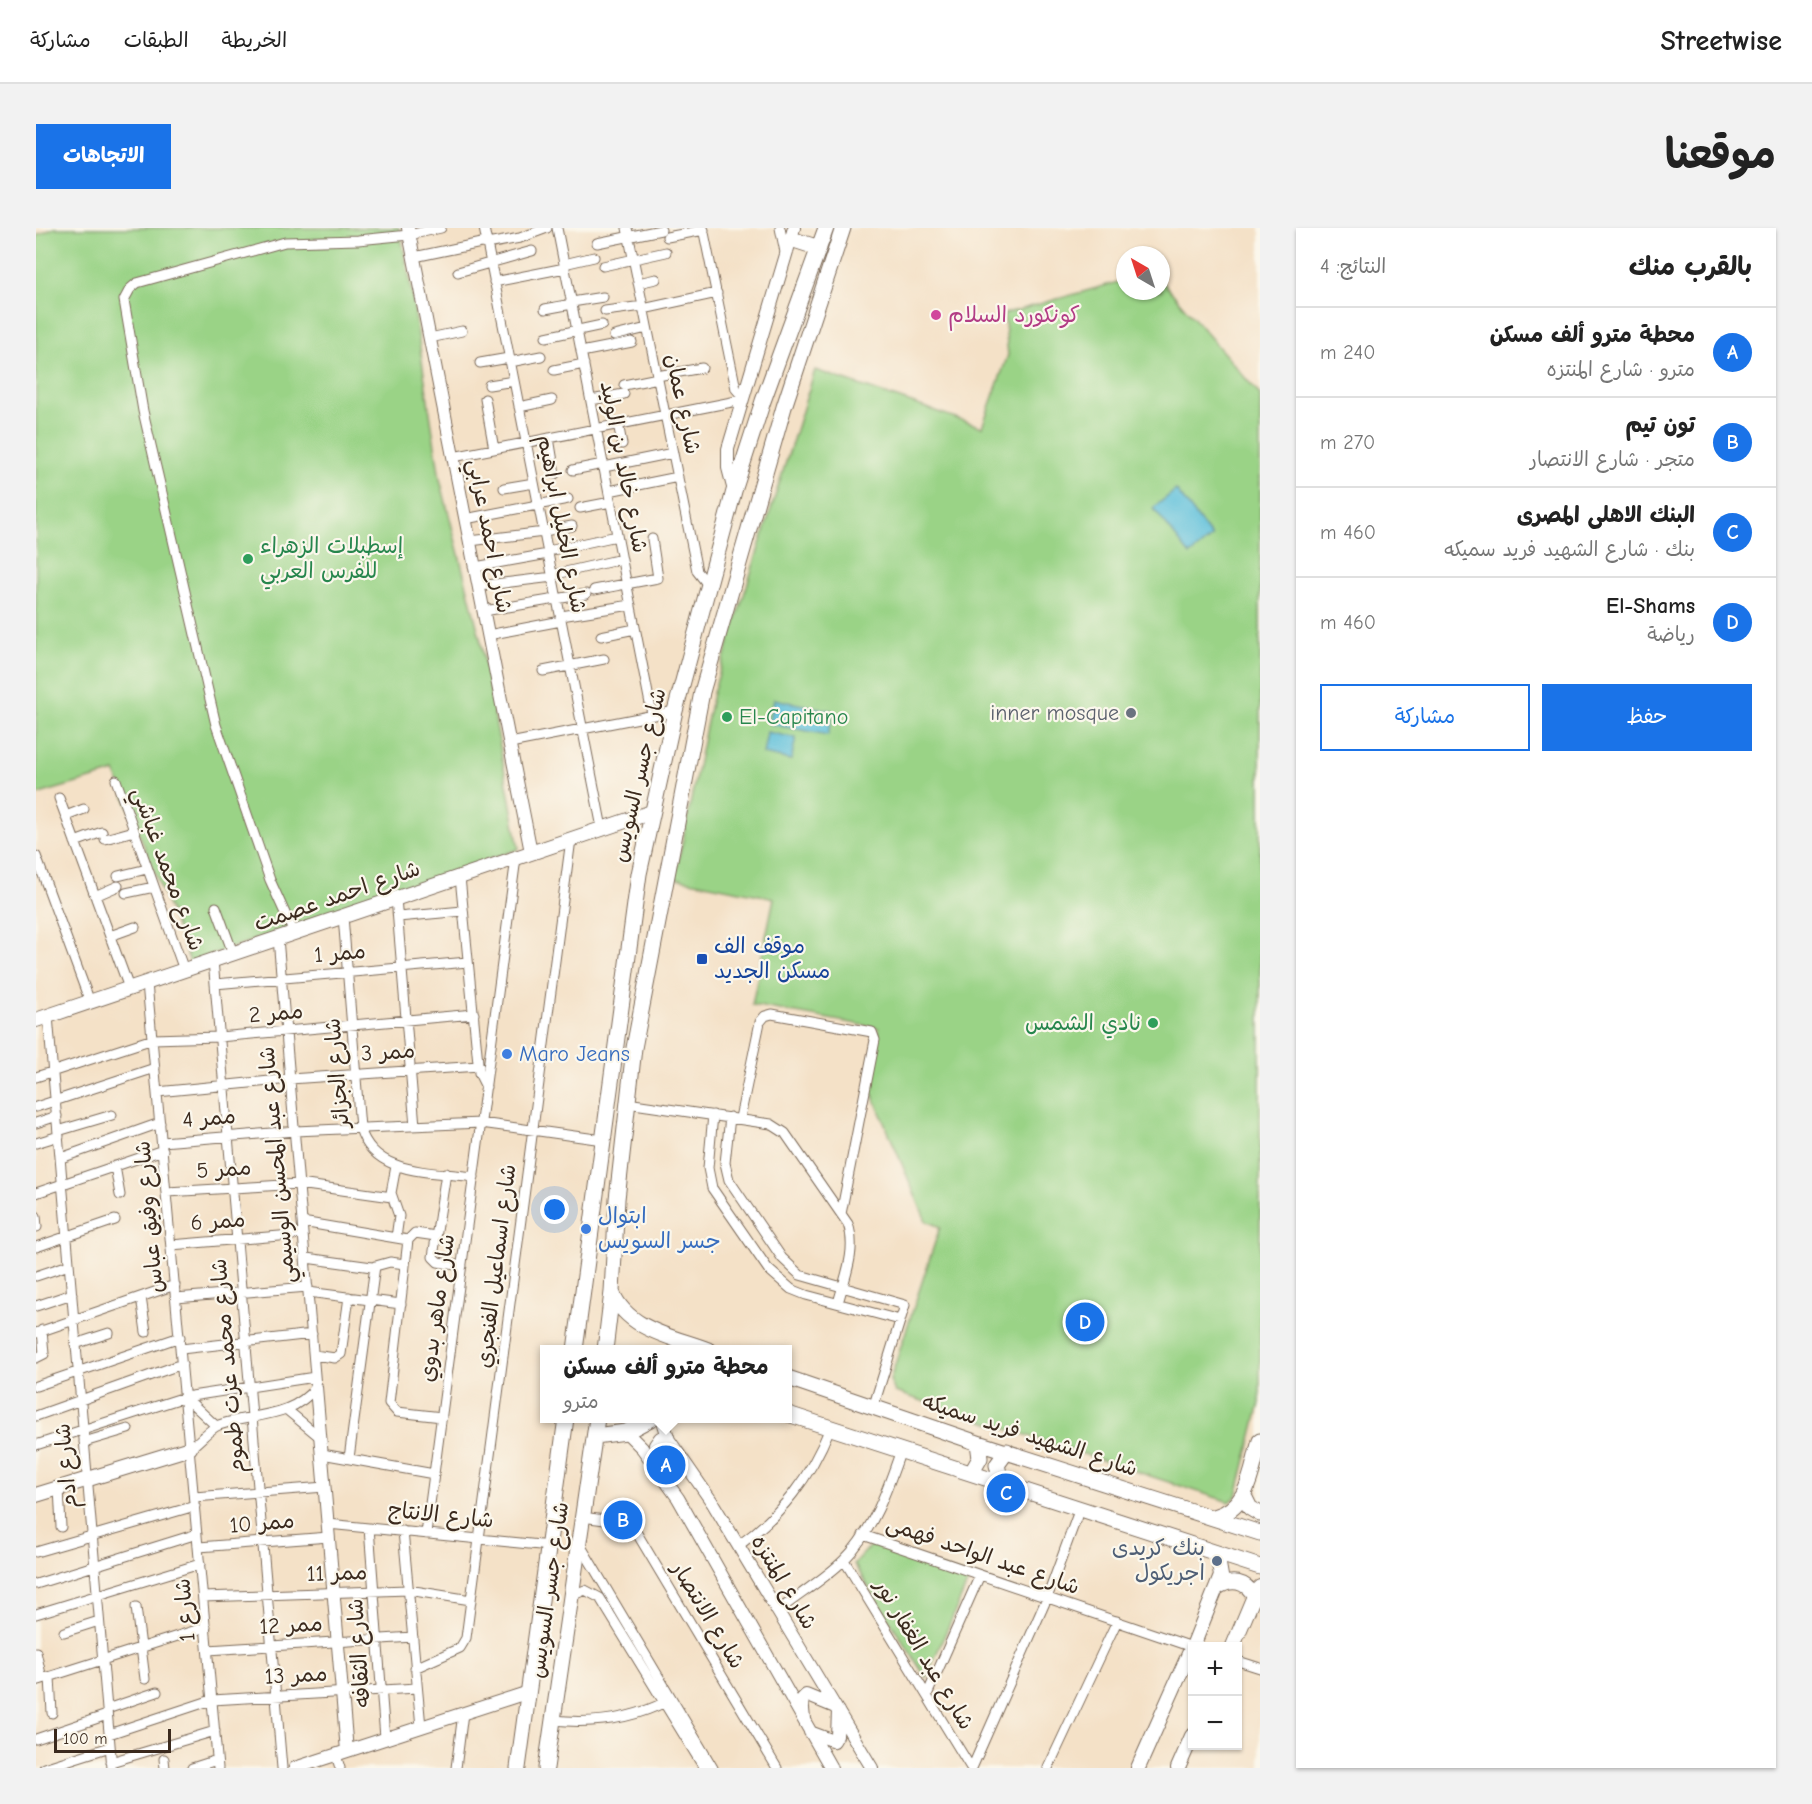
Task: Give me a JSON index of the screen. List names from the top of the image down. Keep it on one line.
{"streets":{"main road":["شارع جسر السويس","شارع احمد عصمت","شارع الشهيد فريد سميكه"],"street":["شارع عمان","شارع خالد بن الوليد","شارع الخليل ابراهيم","شارع احمد عرابي","شارع محمد غباشي","ممر 1","ممر 2","ممر 3","شارع الجزائر","ممر 4","شارع عبد المحسن الوسيمي","ممر 5","شارع وفيق عباس","ممر 6","شارع اسماعيل الفنجري","شارع ماهر بدوي","شارع محمد عزت طموم","شارع ادم","شارع الانتاج","ممر 10","شارع عبد الواحد فهمى","ممر 11","شارع المنتزه","شارع 1","شارع الانتصار","ممر 12","شارع الثقافه","شارع عبد الغفار نور","ممر 13"]},"crossings":[["شارع عمان","شارع جسر السويس"],["شارع الخليل ابراهيم","شارع احمد عصمت"],["شارع احمد عرابي","شارع احمد عصمت"],["شارع جسر السويس","شارع احمد عصمت"],["شارع جسر السويس","ممر 4"],["شارع جسر السويس","شارع الانتاج"],["شارع جسر السويس","شارع الانتصار"],["شارع محمد غباشي","شارع احمد عصمت"],["شارع احمد عصمت","شارع الجزائر"],["شارع احمد عصمت","شارع عبد المحسن الوسيمي"],["شارع احمد عصمت","شارع وفيق عباس"],["شارع احمد عصمت","شارع اسماعيل الفنجري"],["شارع احمد عصمت","شارع ماهر بدوي"],["شارع احمد عصمت","شارع محمد عزت طموم"],["شارع احمد عصمت","شارع ادم"],["ممر 1","شارع الجزائر"],["ممر 1","شارع عبد المحسن الوسيمي"],["ممر 1","شارع ماهر بدوي"],["ممر 1","شارع محمد عزت طموم"],["ممر 2","شارع الجزائر"],["ممر 2","شارع عبد المحسن الوسيمي"],["ممر 2","شارع وفيق عباس"],["ممر 2","شارع ماهر بدوي"],["ممر 2","شارع محمد عزت طموم"],["ممر 2","شارع ادم"],["ممر 3","شارع الجزائر"],["ممر 3","شارع عبد المحسن الوسيمي"],["ممر 3","شارع وفيق عباس"],["ممر 3","شارع ماهر بدوي"],["ممر 3","شارع محمد عزت طموم"],["شارع الجزائر","ممر 4"],["شارع الجزائر","شارع ماهر بدوي"],["ممر 4","شارع عبد المحسن الوسيمي"],["ممر 4","شارع وفيق عباس"],["ممر 4","شارع اسماعيل الفنجري"],["ممر 4","شارع ماهر بدوي"],["ممر 4","شارع محمد عزت طموم"],["ممر 4","شارع ادم"],["شارع عبد المحسن الوسيمي","ممر 5"],["شارع عبد المحسن الوسيمي","ممر 6"],["شارع عبد المحسن الوسيمي","شارع الانتاج"],["شارع عبد المحسن الوسيمي","ممر 10"],["شارع عبد المحسن الوسيمي","ممر 11"],["شارع عبد المحسن الوسيمي","ممر 12"],["شارع عبد المحسن الوسيمي","ممر 13"],["ممر 5","شارع وفيق عباس"],["ممر 5","شارع محمد عزت طموم"],["شارع وفيق عباس","ممر 6"],["شارع وفيق عباس","شارع 1"],["ممر 6","شارع محمد عزت طموم"],["شارع اسماعيل الفنجري","شارع الانتاج"],["شارع اسماعيل الفنجري","ممر 11"],["شارع ماهر بدوي","شارع الانتاج"],["شارع محمد عزت طموم","ممر 10"],["شارع محمد عزت طموم","ممر 11"],["شارع محمد عزت طموم","ممر 12"],["شارع محمد عزت طموم","ممر 13"],["شارع ادم","ممر 13"],["شارع الانتاج","ممر 10"],["شارع الانتاج","شارع الثقافه"],["ممر 10","شارع 1"],["ممر 11","شارع 1"],["ممر 11","شارع الثقافه"],["شارع 1","ممر 12"],["شارع 1","ممر 13"],["ممر 12","شارع الثقافه"],["شارع الثقافه","ممر 13"]],"places":{"other":["كونكورد السلام","إسطبلات الزهراء للفرس العربي","inner mosque","El-Capitano","نادي الشمس","Maro Jeans","ابتوال جسر السويس","بنك كريدى اجريكول"],"transit":["موقف الف مسكن الجديد"]},"scale_bar":"100 m","north":"top left","page":{"header":"Streetwise","nav":["الخريطة","الطبقات","مشاركة"],"title":"موقعنا","buttons":["الاتجاهات",["حفظ","مشاركة"]],"heading":["بالقرب منك","النتائج: 4"],"list":[{"mark":"A","name":"محطة مترو ألف مسكن","note":"مترو · شارع المنتزه","value":"240 m"},{"mark":"B","name":"تون تيم","note":"متجر · شارع الانتصار","value":"270 m"},{"mark":"C","name":"البنك الاهلى المصرى","note":"بنك · شارع الشهيد فريد سميكه","value":"460 m"},{"mark":"D","name":"El-Shams","note":"رياضة","value":"460 m"}],"pins":["D","A","C","B"],"popup":["محطة مترو ألف مسكن","مترو"],"map_buttons":["+","−"],"scale":"100 m"}}
